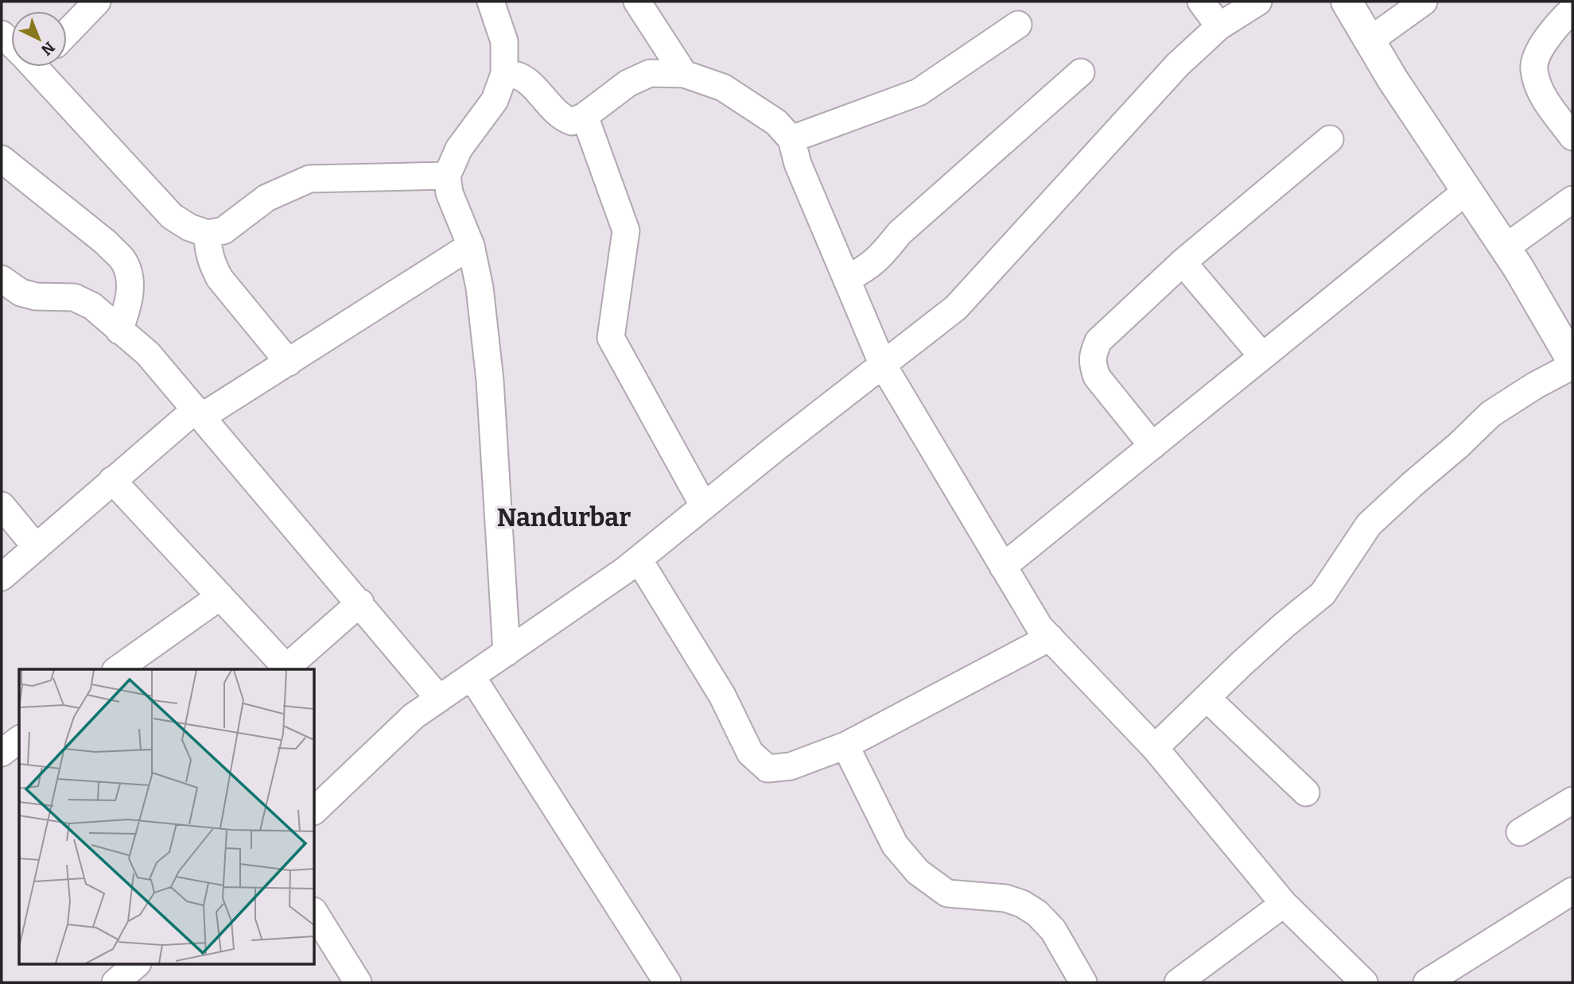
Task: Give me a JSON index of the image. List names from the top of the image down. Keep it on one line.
{"districts":["Nandurbar"],"north":"bottom right"}
